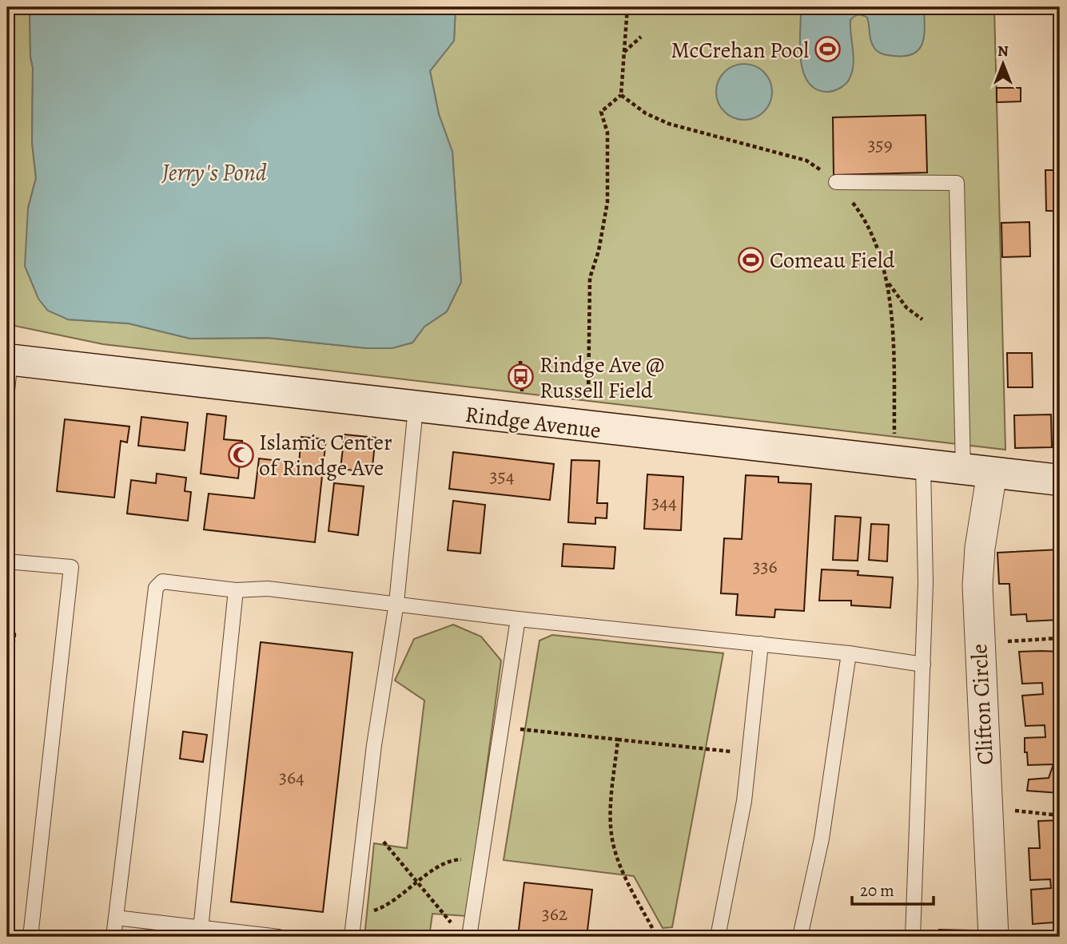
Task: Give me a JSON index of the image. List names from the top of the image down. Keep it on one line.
{"streets":{"street":["Rindge Avenue","Clifton Circle"]},"crossings":[["Rindge Avenue","Clifton Circle"]],"water":["Jerry's Pond"],"places":{"sports":["McCrehan Pool","Comeau Field"],"bus stop":["Rindge Ave @ Russell Field"],"mosque":["Islamic Center of Rindge Ave"]},"house_numbers":["359","354","344","336","364","362"],"scale_bar":"20 m","north":"top"}
